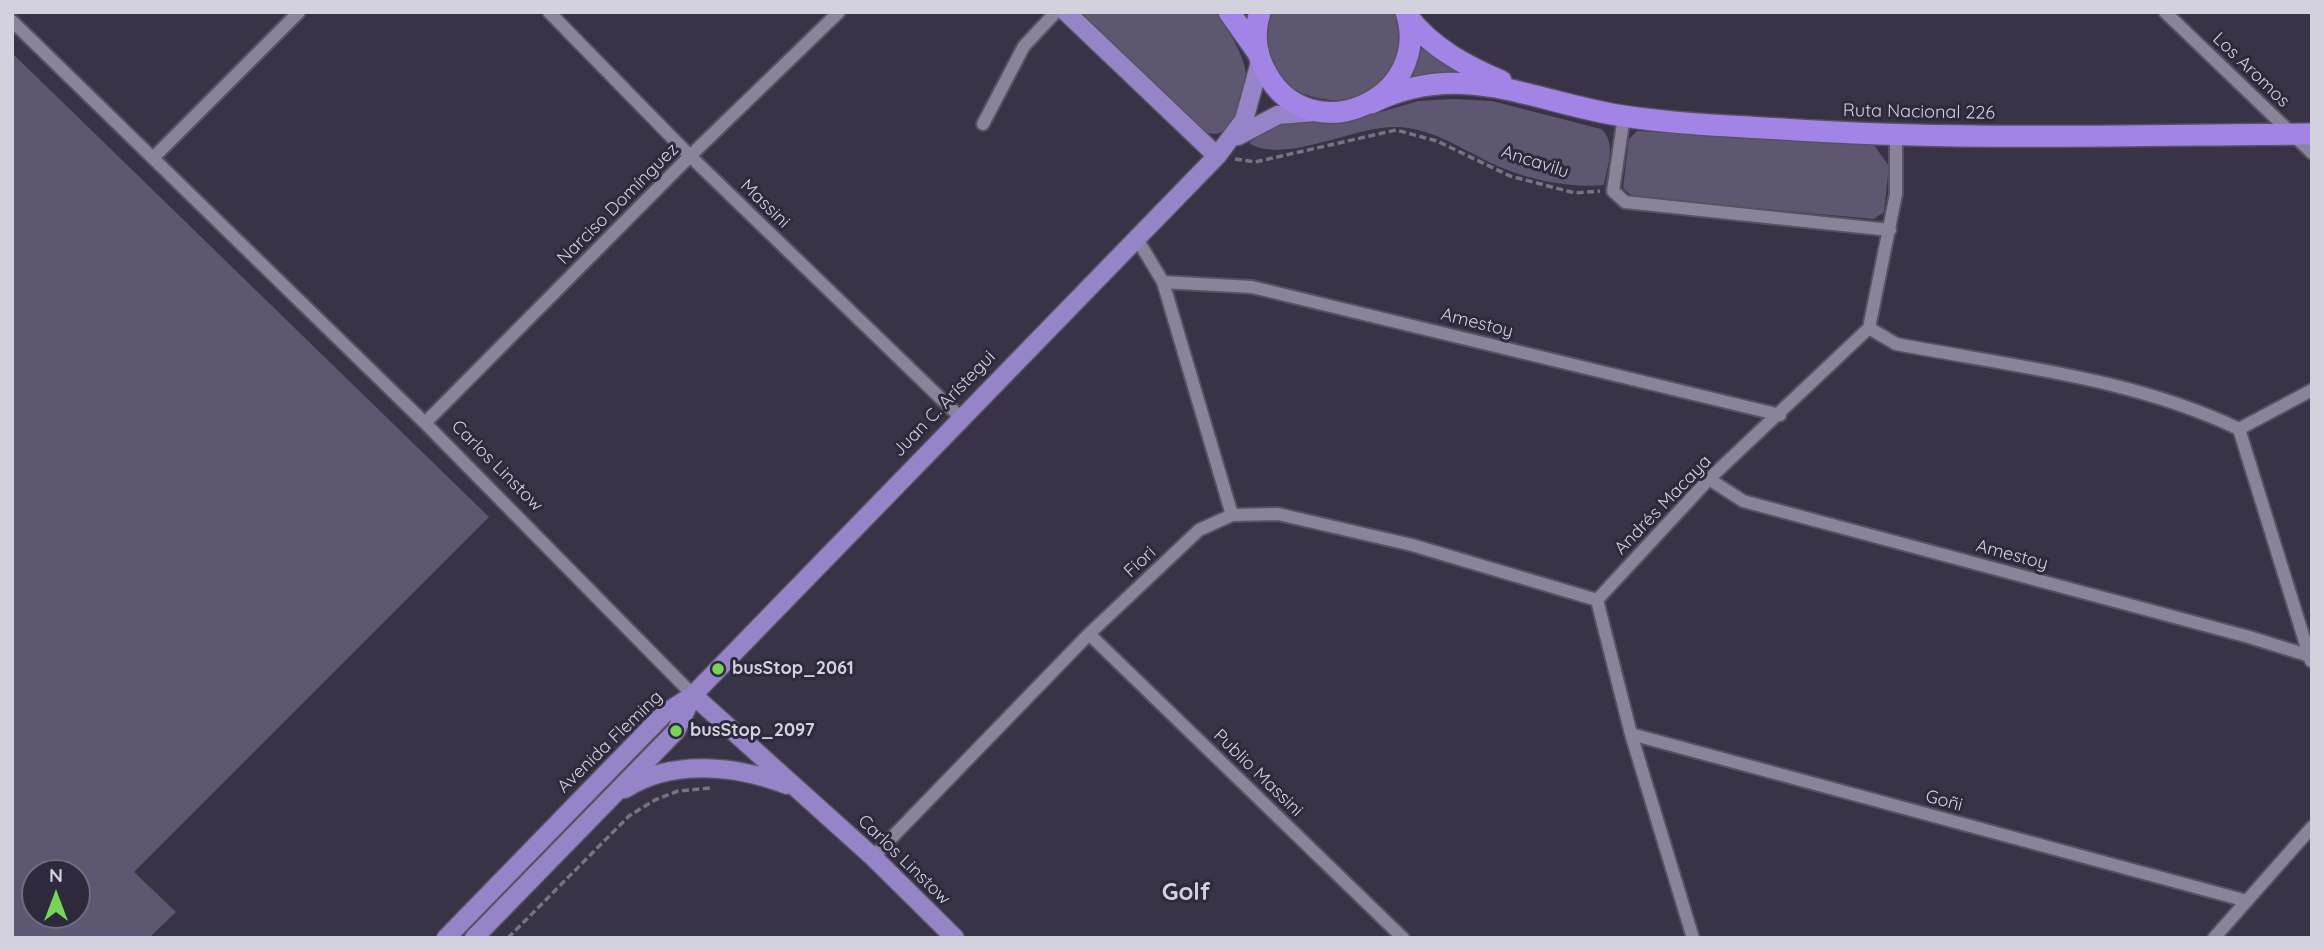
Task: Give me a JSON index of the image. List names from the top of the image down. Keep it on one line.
{"streets":{"highway":["Ruta Nacional 226"],"main road":["Juan C. Arístegui","Carlos Linstow","Avenida Fleming"],"street":["Los Aromos","Narciso Domínguez","Massini","Amestoy","Andrés Macaya","Fiori","Publio Massini","Goñi"],"path":["Ancavilu"]},"crossings":[["Los Aromos","Ruta Nacional 226"],["Ruta Nacional 226","Juan C. Arístegui"],["Ancavilu","Juan C. Arístegui"],["Narciso Domínguez","Massini"],["Narciso Domínguez","Carlos Linstow"],["Massini","Juan C. Arístegui"],["Amestoy","Andrés Macaya"],["Juan C. Arístegui","Carlos Linstow"],["Juan C. Arístegui","Avenida Fleming"],["Carlos Linstow","Fiori"],["Carlos Linstow","Avenida Fleming"],["Fiori","Publio Massini"]],"districts":["Golf"],"places":["busStop_2061","busStop_2097"],"north":"top"}
